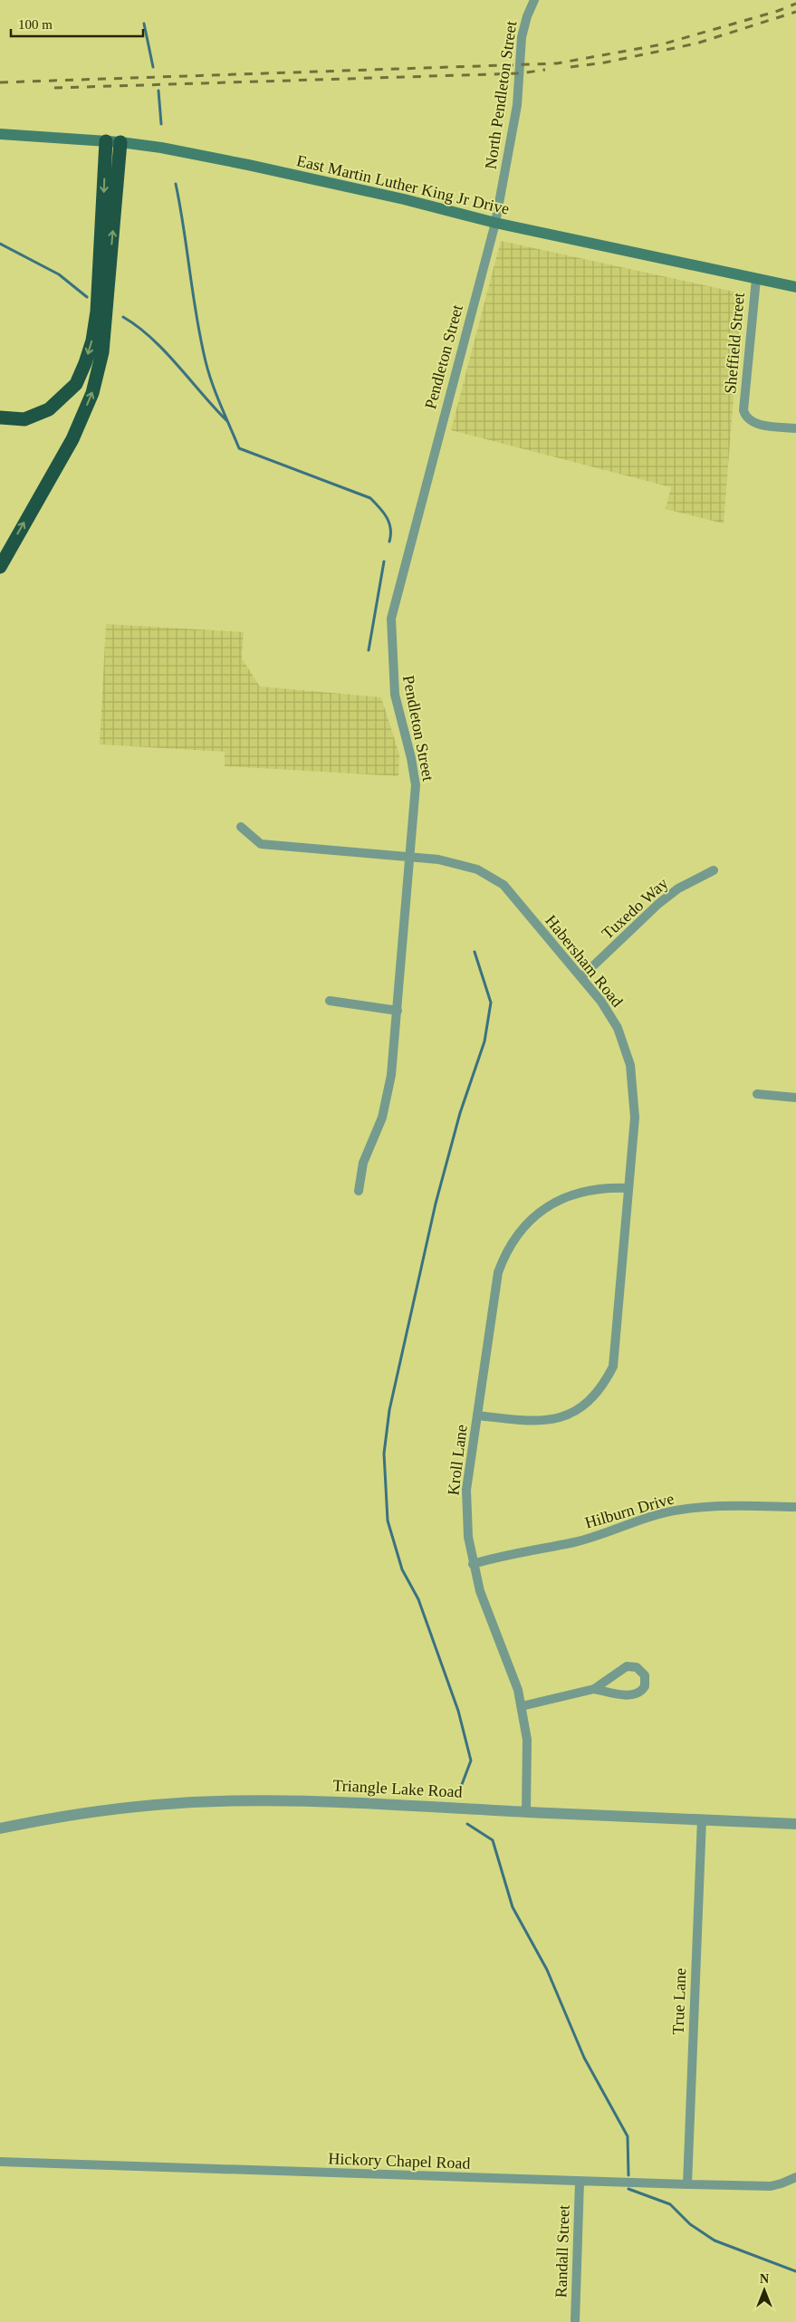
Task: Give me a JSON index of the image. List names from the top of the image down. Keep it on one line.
{"streets":{"main road":["East Martin Luther King Jr Drive"],"street":["North Pendleton Street","Sheffield Street","Pendleton Street","Tuxedo Way","Habersham Road","Kroll Lane","Hilburn Drive","Triangle Lake Road","True Lane","Hickory Chapel Road","Randall Street"]},"crossings":[["North Pendleton Street","East Martin Luther King Jr Drive"],["North Pendleton Street","Pendleton Street"],["East Martin Luther King Jr Drive","Sheffield Street"],["East Martin Luther King Jr Drive","Pendleton Street"],["Pendleton Street","Habersham Road"],["Tuxedo Way","Habersham Road"],["Habersham Road","Kroll Lane"],["Kroll Lane","Hilburn Drive"],["Kroll Lane","Triangle Lake Road"],["Triangle Lake Road","True Lane"],["True Lane","Hickory Chapel Road"],["Hickory Chapel Road","Randall Street"]],"scale_bar":"100 m","north":"top"}
